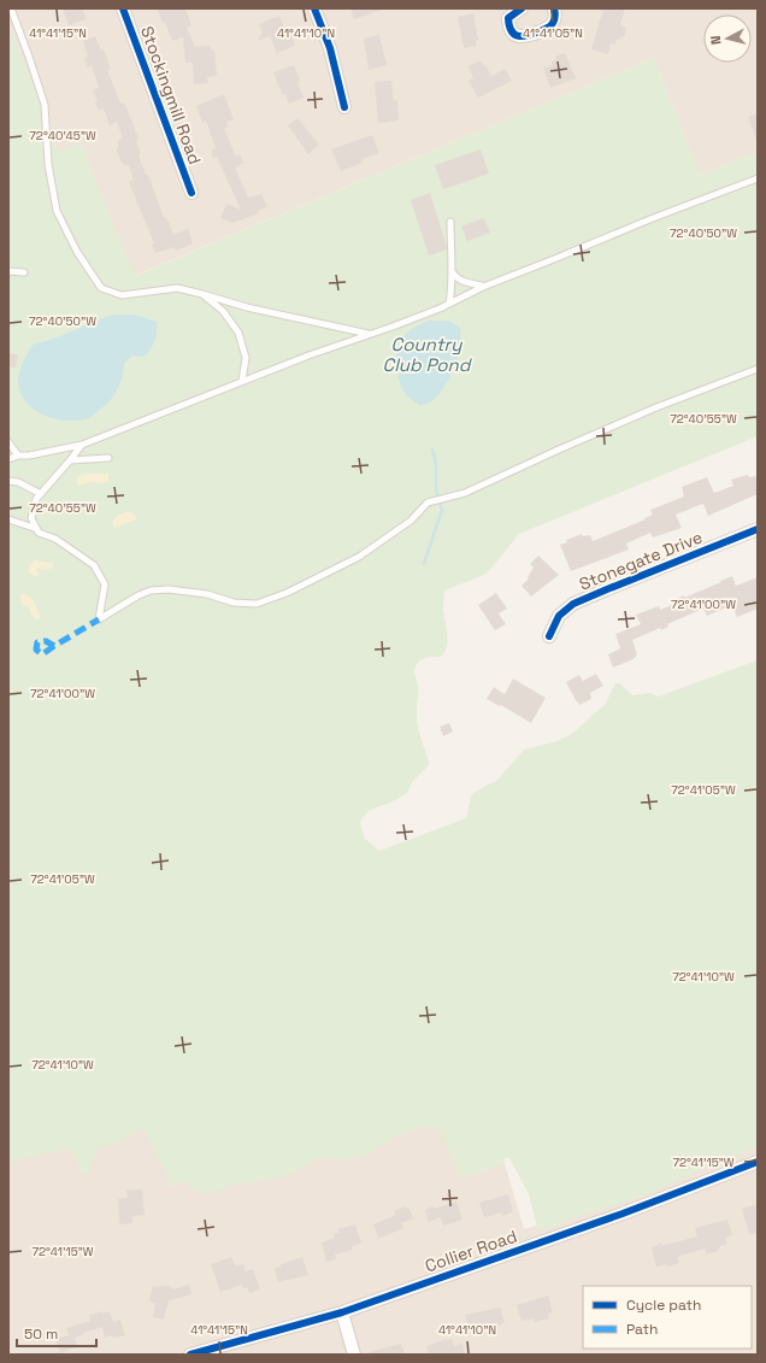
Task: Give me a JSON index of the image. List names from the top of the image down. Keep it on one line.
{"streets":{"street":["Stockingmill Road","Stonegate Drive","Collier Road"]},"water":["Country Club Pond"],"legend":["Cycle path","Path"],"scale_bar":"50 m","north":"left","coordinates":["41°41'15\"N","41°41'10\"N","41°41'05\"N","72°40'45\"W","72°40'50\"W","72°40'55\"W","72°41'00\"W","72°41'05\"W","72°41'10\"W","72°41'15\"W"]}
